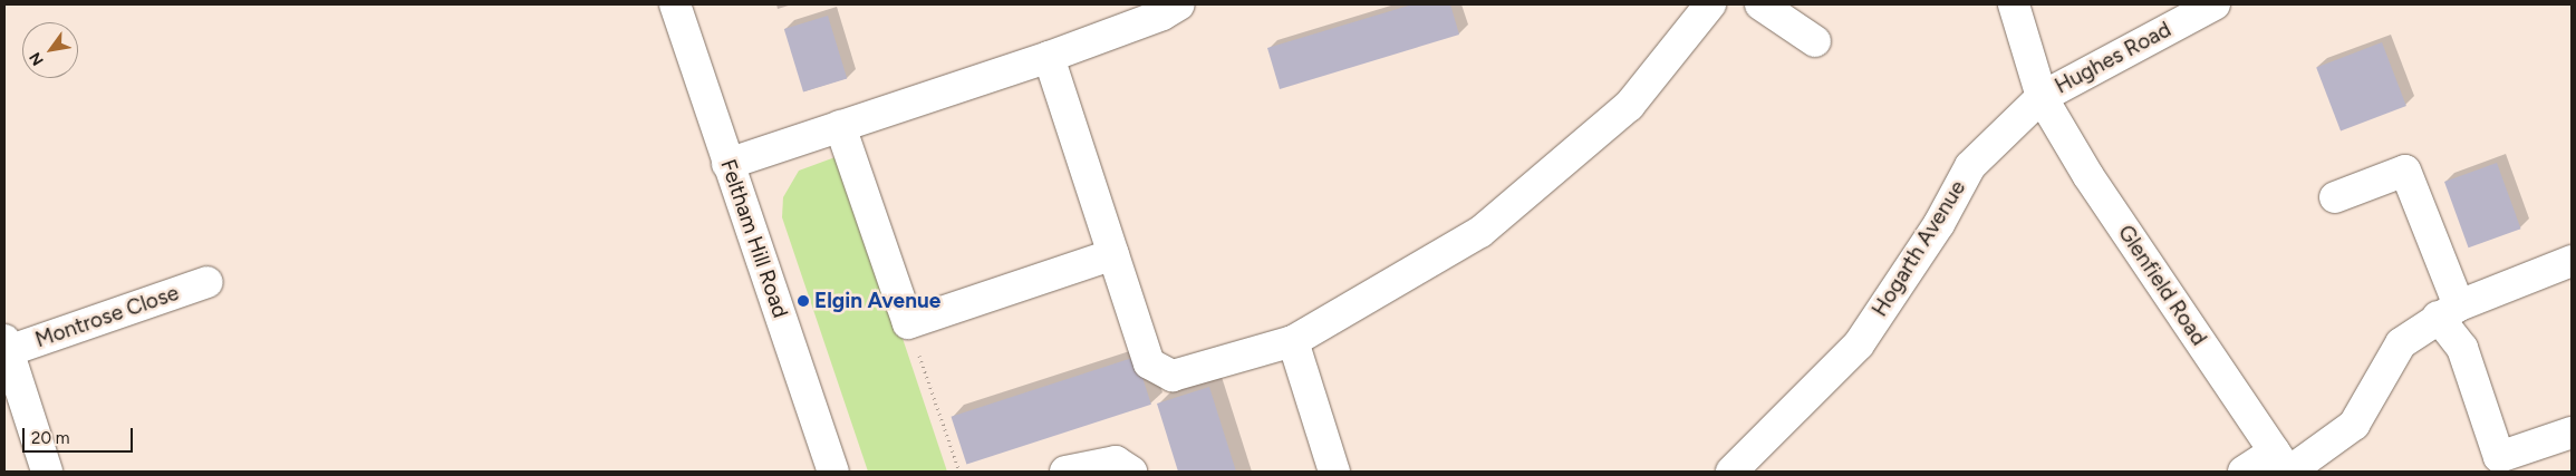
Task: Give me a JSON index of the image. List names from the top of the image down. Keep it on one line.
{"streets":{"street":["Hughes Road","Feltham Hill Road","Hogarth Avenue","Glenfield Road","Montrose Close"]},"crossings":[["Hughes Road","Hogarth Avenue"],["Hughes Road","Glenfield Road"],["Hogarth Avenue","Glenfield Road"]],"places":["Elgin Avenue"],"scale_bar":"20 m","north":"bottom left"}
